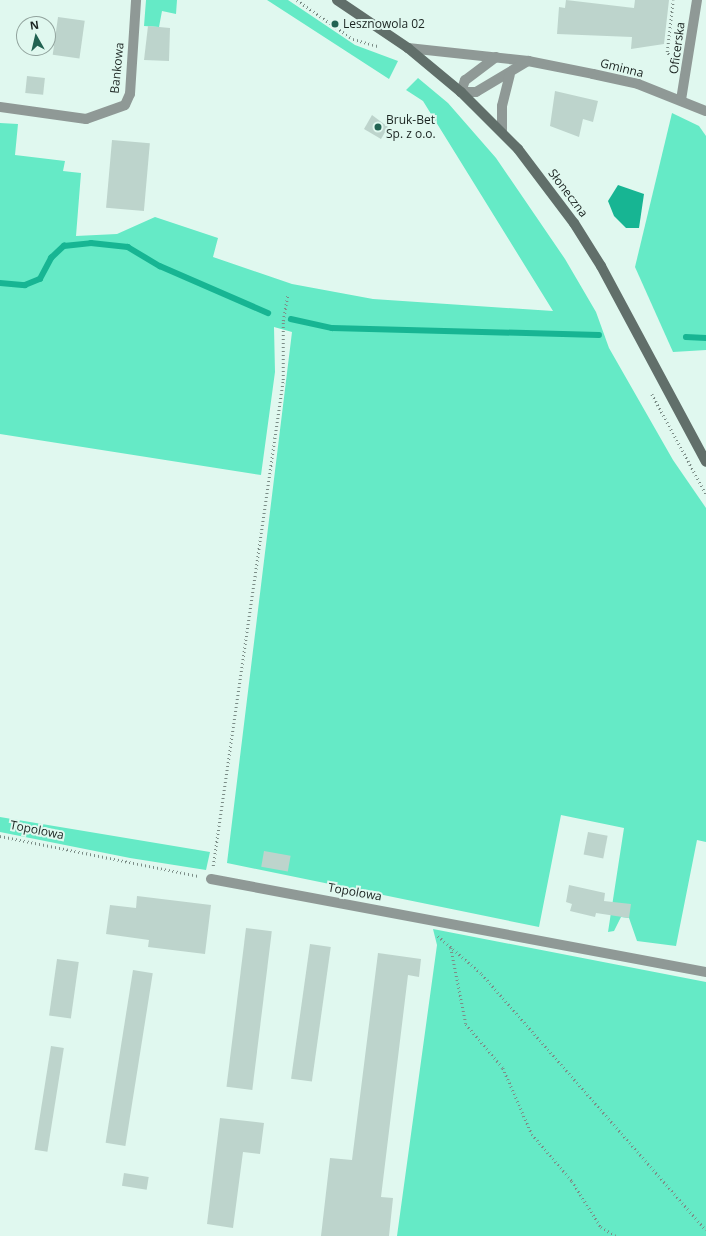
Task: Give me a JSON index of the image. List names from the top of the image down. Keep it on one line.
{"streets":{"main road":["Słoneczna"],"street":["Oficerska","Bankowa","Gminna","Topolowa"]},"crossings":[["Oficerska","Gminna"],["Gminna","Słoneczna"]],"places":["Lesznowola 02","Bruk-Bet Sp. z o.o."],"north":"top"}
